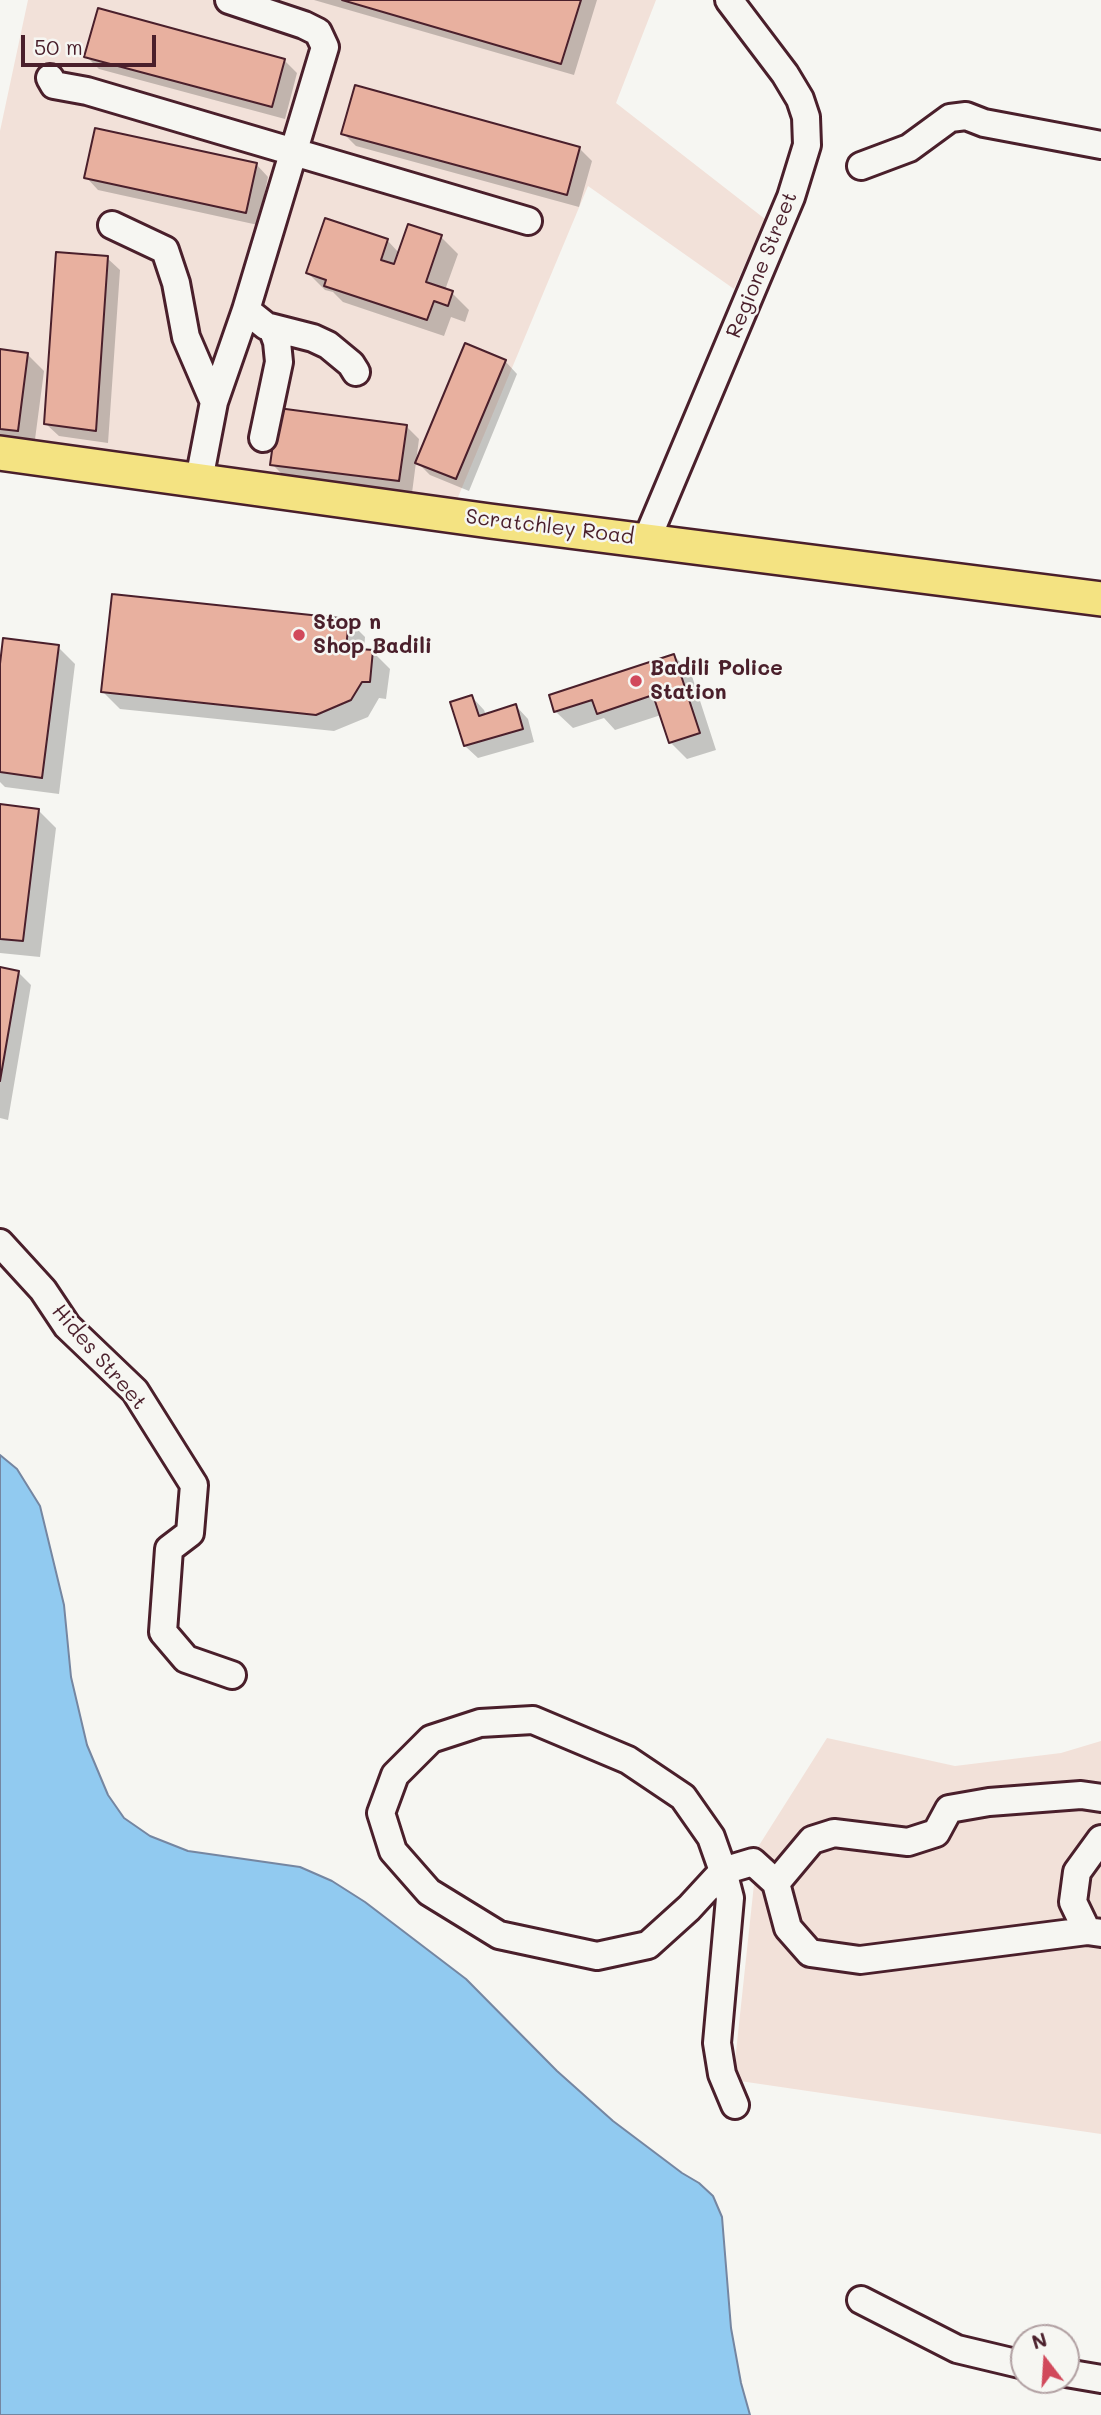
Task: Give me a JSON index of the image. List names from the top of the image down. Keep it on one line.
{"streets":{"main road":["Scratchley Road"],"street":["Regione Street","Hides Street"]},"crossings":[["Regione Street","Scratchley Road"]],"places":["Stop n Shop Badili","Badili Police Station"],"scale_bar":"50 m","north":"top"}
